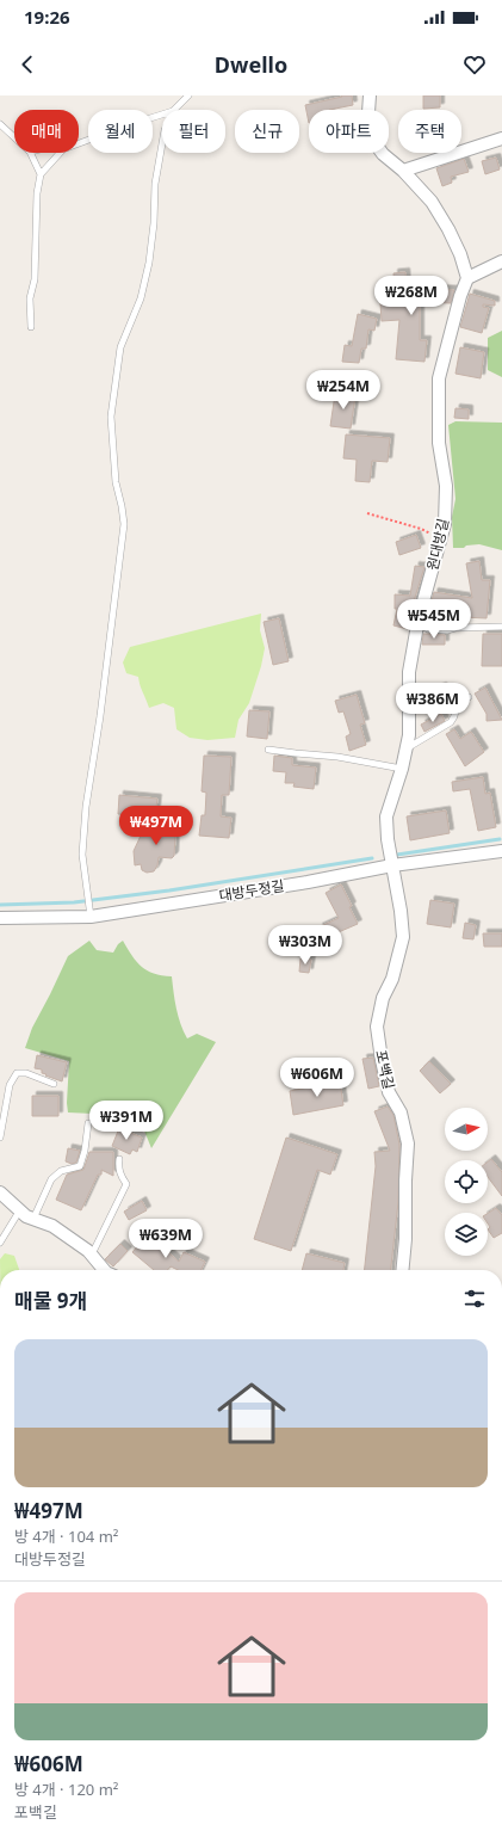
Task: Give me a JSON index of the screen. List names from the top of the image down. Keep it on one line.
{"streets":{"street":["원대방길","대방두정길","포백길"]},"crossings":[["원대방길","대방두정길"],["원대방길","포백길"],["대방두정길","포백길"]],"north":"right","page":{"status":"19:26","header":"Dwello","chip":["매매","월세","필터","신규","아파트","주택"],"price":["₩268M","₩254M","₩545M","₩386M","₩497M","₩303M","₩606M","₩391M","₩639M"],"heading":"매물 9개","list":[{"name":"₩497M","note":"방 4개 · 104 m² · 대방두정길"},{"name":"₩606M","note":"방 4개 · 120 m² · 포백길"}]}}
